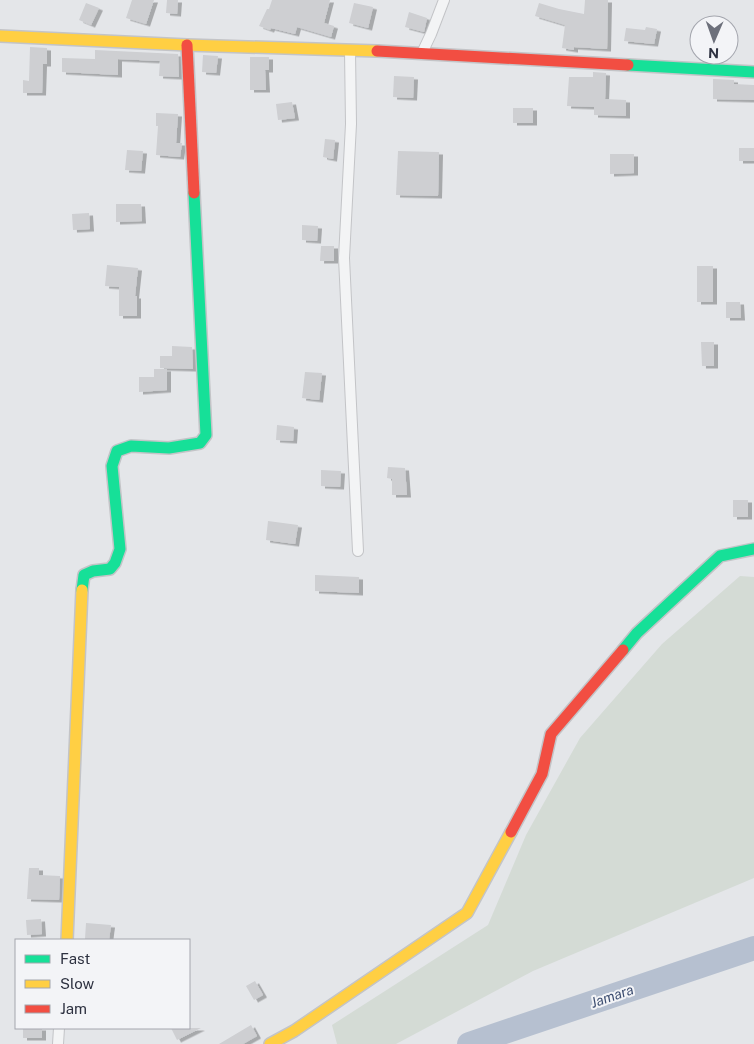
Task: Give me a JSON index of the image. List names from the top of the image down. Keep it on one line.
{"water":["Jamara"],"legend":["Fast","Slow","Jam"],"north":"bottom"}
